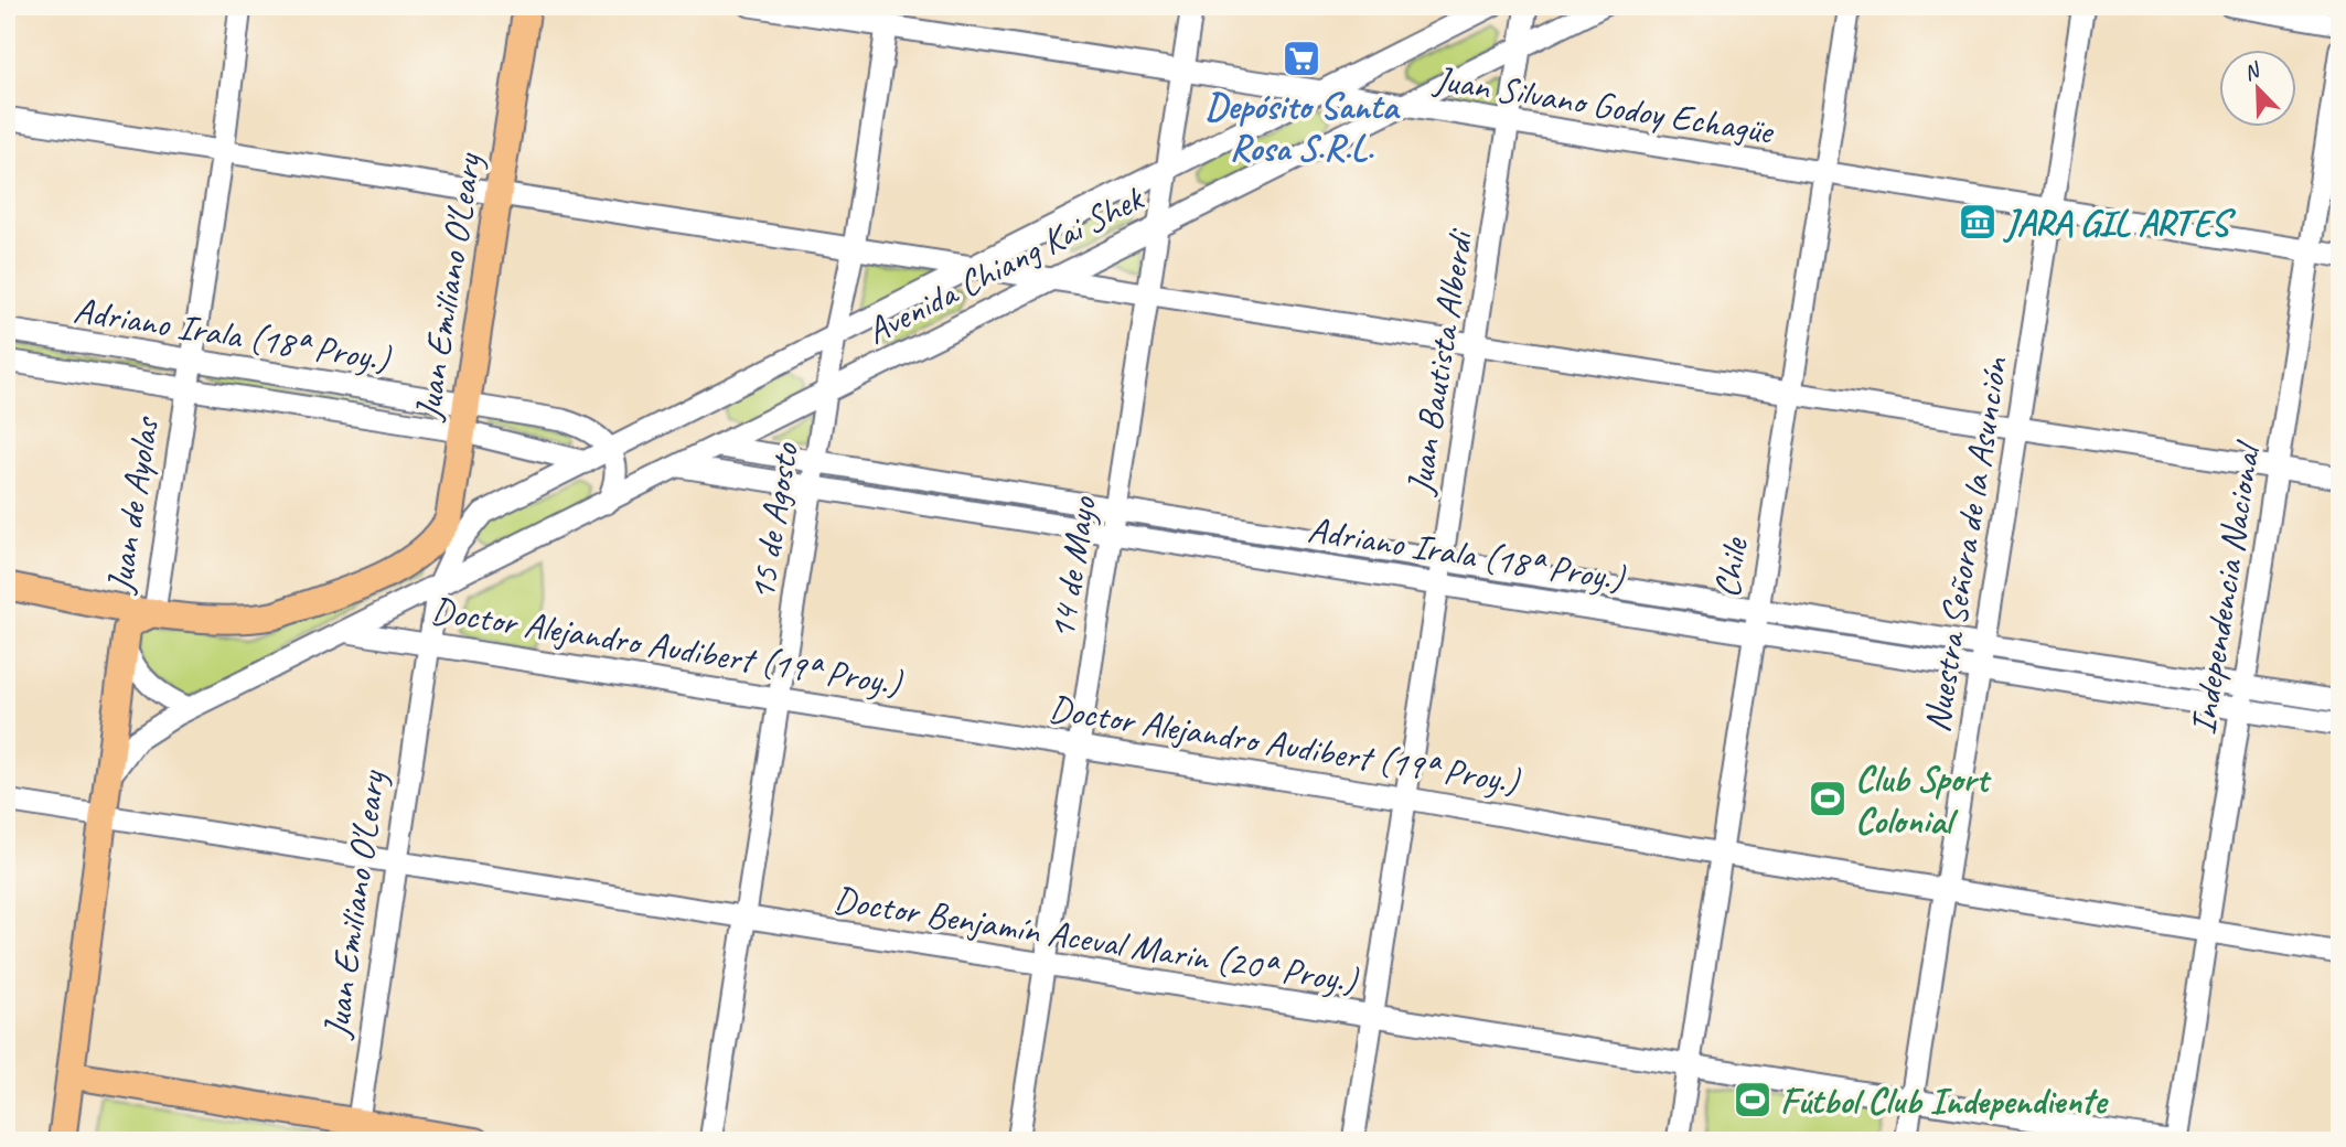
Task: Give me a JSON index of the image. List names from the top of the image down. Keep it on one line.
{"streets":{"main road":["Juan Emiliano O'Leary","Juan de Ayolas"],"street":["Juan Silvano Godoy Echagüe","Avenida Chiang Kai Shek","Adriano Irala (18ª Proy.)","Juan Bautista Alberdi","15 de Agosto","Nuestra Señora de la Asunción","14 de Mayo","Chile","Independencia Nacional","Doctor Alejandro Audibert (19ª Proy.)","Doctor Benjamín Aceval Marin (20ª Proy.)"]},"crossings":[["Juan Silvano Godoy Echagüe","Avenida Chiang Kai Shek"],["Juan Silvano Godoy Echagüe","Juan Bautista Alberdi"],["Juan Silvano Godoy Echagüe","15 de Agosto"],["Juan Silvano Godoy Echagüe","Nuestra Señora de la Asunción"],["Juan Silvano Godoy Echagüe","14 de Mayo"],["Juan Silvano Godoy Echagüe","Chile"],["Juan Silvano Godoy Echagüe","Independencia Nacional"],["Avenida Chiang Kai Shek","Juan Emiliano O'Leary"],["Avenida Chiang Kai Shek","Adriano Irala (18ª Proy.)"],["Avenida Chiang Kai Shek","Juan Bautista Alberdi"],["Avenida Chiang Kai Shek","15 de Agosto"],["Avenida Chiang Kai Shek","14 de Mayo"],["Avenida Chiang Kai Shek","Doctor Alejandro Audibert (19ª Proy.)"],["Juan Emiliano O'Leary","Adriano Irala (18ª Proy.)"],["Juan Emiliano O'Leary","Juan de Ayolas"],["Juan Emiliano O'Leary","Doctor Alejandro Audibert (19ª Proy.)"],["Juan Emiliano O'Leary","Doctor Benjamín Aceval Marin (20ª Proy.)"],["Adriano Irala (18ª Proy.)","Juan Bautista Alberdi"],["Adriano Irala (18ª Proy.)","Juan de Ayolas"],["Adriano Irala (18ª Proy.)","15 de Agosto"],["Adriano Irala (18ª Proy.)","Nuestra Señora de la Asunción"],["Adriano Irala (18ª Proy.)","14 de Mayo"],["Adriano Irala (18ª Proy.)","Chile"],["Adriano Irala (18ª Proy.)","Independencia Nacional"],["Juan Bautista Alberdi","Doctor Alejandro Audibert (19ª Proy.)"],["Juan Bautista Alberdi","Doctor Benjamín Aceval Marin (20ª Proy.)"],["15 de Agosto","Doctor Alejandro Audibert (19ª Proy.)"],["15 de Agosto","Doctor Benjamín Aceval Marin (20ª Proy.)"],["Nuestra Señora de la Asunción","Doctor Alejandro Audibert (19ª Proy.)"],["Nuestra Señora de la Asunción","Doctor Benjamín Aceval Marin (20ª Proy.)"],["14 de Mayo","Doctor Alejandro Audibert (19ª Proy.)"],["14 de Mayo","Doctor Benjamín Aceval Marin (20ª Proy.)"],["Chile","Doctor Alejandro Audibert (19ª Proy.)"],["Chile","Doctor Benjamín Aceval Marin (20ª Proy.)"],["Independencia Nacional","Doctor Alejandro Audibert (19ª Proy.)"],["Independencia Nacional","Doctor Benjamín Aceval Marin (20ª Proy.)"]],"places":{"supermarket":["Depósito Santa Rosa S.R.L."],"museum":["JARA GIL ARTES"],"sports":["Club Sport Colonial","Fútbol Club Independiente"]},"north":"top left"}
